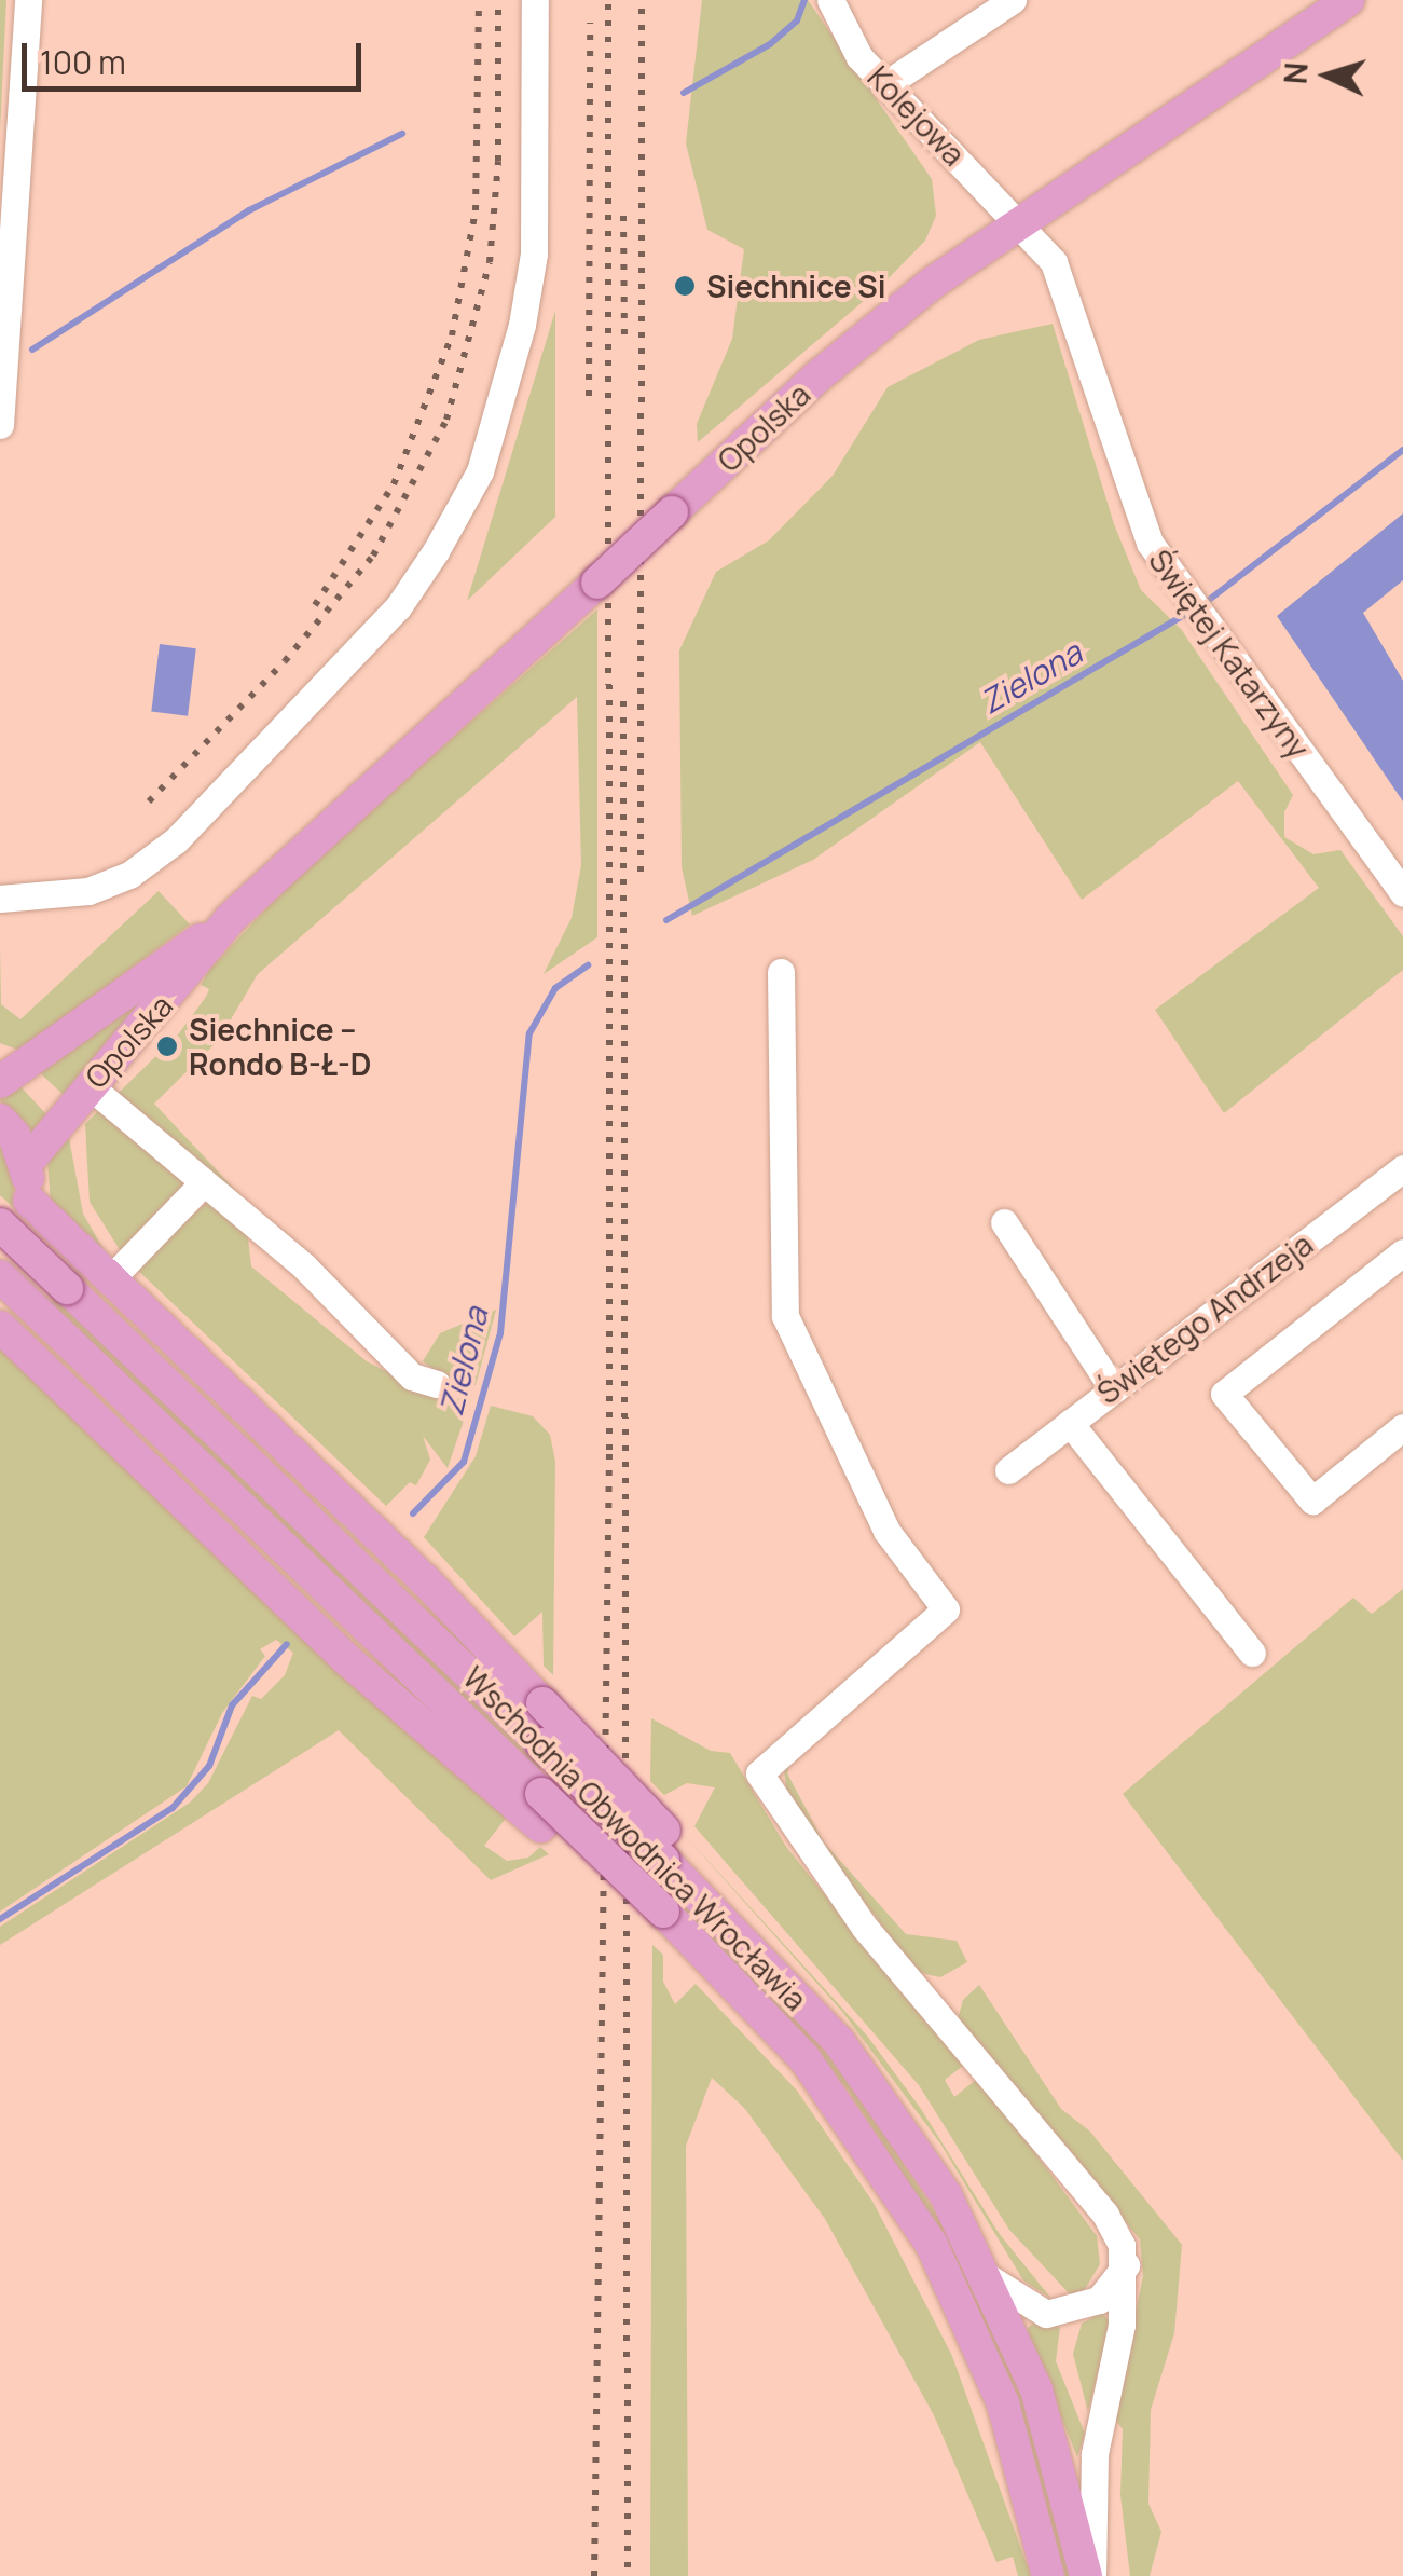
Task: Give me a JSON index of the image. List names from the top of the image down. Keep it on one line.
{"streets":{"main road":["Opolska","Wschodnia Obwodnica Wrocławia"],"street":["Kolejowa","Świętej Katarzyny","Świętego Andrzeja"]},"crossings":[["Kolejowa","Opolska"],["Kolejowa","Świętej Katarzyny"],["Opolska","Świętej Katarzyny"]],"water":["Zielona"],"places":["Siechnice Si","Siechnice – Rondo B-Ł-D"],"scale_bar":"100 m","north":"left"}
